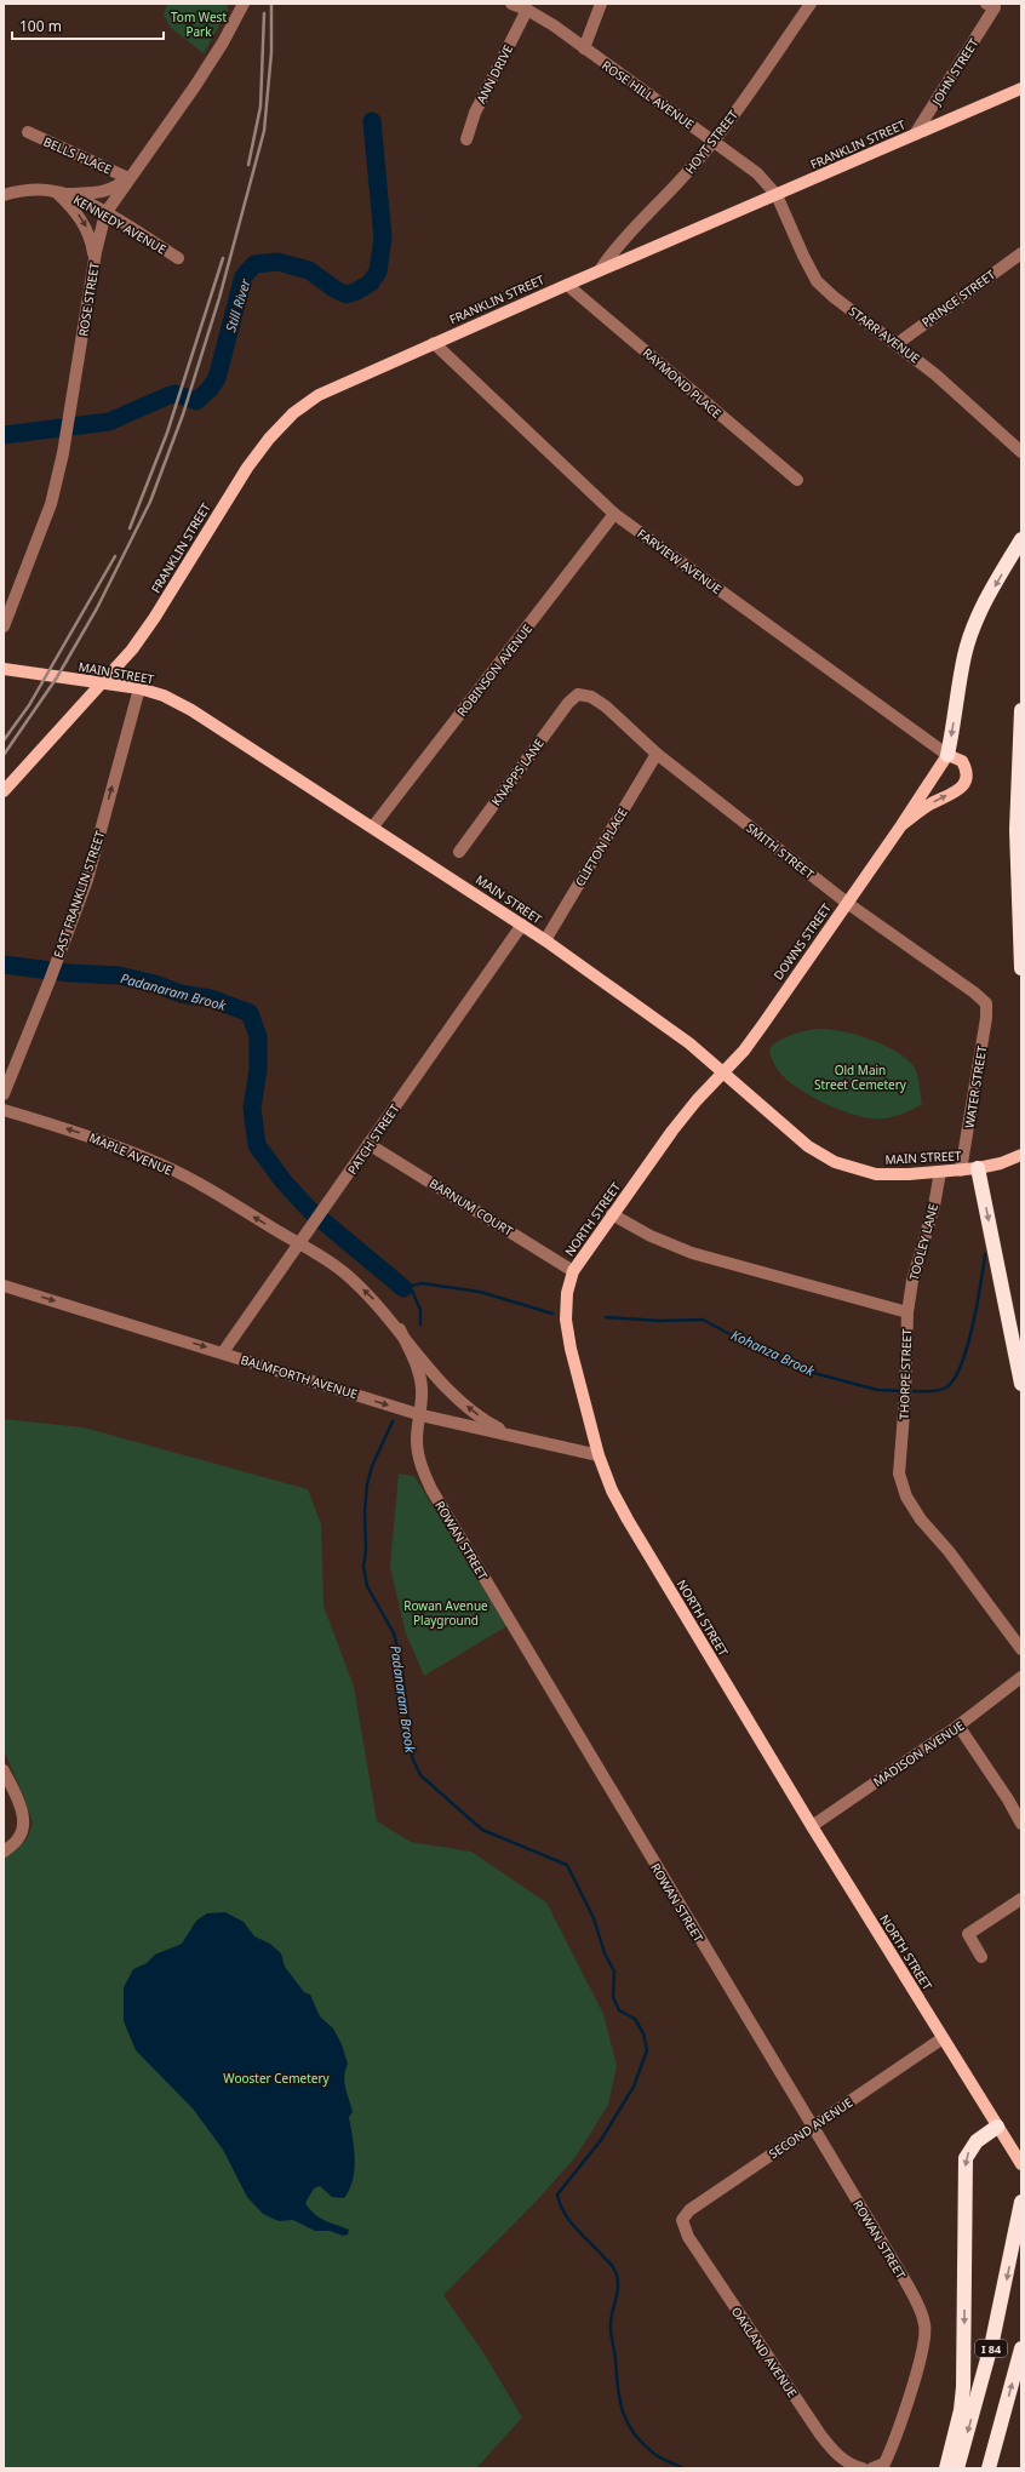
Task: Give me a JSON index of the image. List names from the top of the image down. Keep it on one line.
{"streets":{"highway":["I 84"],"main road":["FRANKLIN STREET","MAIN STREET","DOWNS STREET","NORTH STREET"],"street":["JOHN STREET","ANN DRIVE","ROSE HILL AVENUE","HOYT STREET","BELLS PLACE","KENNEDY AVENUE","PRINCE STREET","ROSE STREET","STARR AVENUE","RAYMOND PLACE","FARVIEW AVENUE","ROBINSON AVENUE","KNAPPS LANE","CLIFTON PLACE","SMITH STREET","EAST FRANKLIN STREET","WATER STREET","PATCH STREET","MAPLE AVENUE","BARNUM COURT","TOOLEY LANE","THORPE STREET","BALMFORTH AVENUE","ROWAN STREET","MADISON AVENUE","SECOND AVENUE","OAKLAND AVENUE"]},"crossings":[["JOHN STREET","FRANKLIN STREET"],["ANN DRIVE","ROSE HILL AVENUE"],["ROSE HILL AVENUE","HOYT STREET"],["ROSE HILL AVENUE","FRANKLIN STREET"],["ROSE HILL AVENUE","STARR AVENUE"],["HOYT STREET","FRANKLIN STREET"],["FRANKLIN STREET","STARR AVENUE"],["FRANKLIN STREET","RAYMOND PLACE"],["FRANKLIN STREET","FARVIEW AVENUE"],["FRANKLIN STREET","MAIN STREET"],["BELLS PLACE","ROSE STREET"],["KENNEDY AVENUE","ROSE STREET"],["PRINCE STREET","STARR AVENUE"],["FARVIEW AVENUE","ROBINSON AVENUE"],["FARVIEW AVENUE","DOWNS STREET"],["ROBINSON AVENUE","MAIN STREET"],["MAIN STREET","CLIFTON PLACE"],["MAIN STREET","EAST FRANKLIN STREET"],["MAIN STREET","DOWNS STREET"],["MAIN STREET","WATER STREET"],["MAIN STREET","PATCH STREET"],["MAIN STREET","NORTH STREET"],["MAIN STREET","TOOLEY LANE"],["KNAPPS LANE","SMITH STREET"],["CLIFTON PLACE","SMITH STREET"],["SMITH STREET","DOWNS STREET"],["SMITH STREET","WATER STREET"],["DOWNS STREET","NORTH STREET"],["PATCH STREET","MAPLE AVENUE"],["PATCH STREET","BARNUM COURT"],["PATCH STREET","BALMFORTH AVENUE"],["PATCH STREET","ROWAN STREET"],["MAPLE AVENUE","ROWAN STREET"],["BARNUM COURT","NORTH STREET"],["NORTH STREET","THORPE STREET"],["NORTH STREET","BALMFORTH AVENUE"],["NORTH STREET","MADISON AVENUE"],["NORTH STREET","SECOND AVENUE"],["TOOLEY LANE","THORPE STREET"],["BALMFORTH AVENUE","ROWAN STREET"],["ROWAN STREET","SECOND AVENUE"],["SECOND AVENUE","OAKLAND AVENUE"]],"one_way":["EAST FRANKLIN STREET","MAPLE AVENUE","BALMFORTH AVENUE"],"water":["Still River","Padanaram Brook","Kohanza Brook"],"parks":["Tom West Park","Old Main Street Cemetery","Rowan Avenue Playground","Wooster Cemetery"],"scale_bar":"100 m"}
